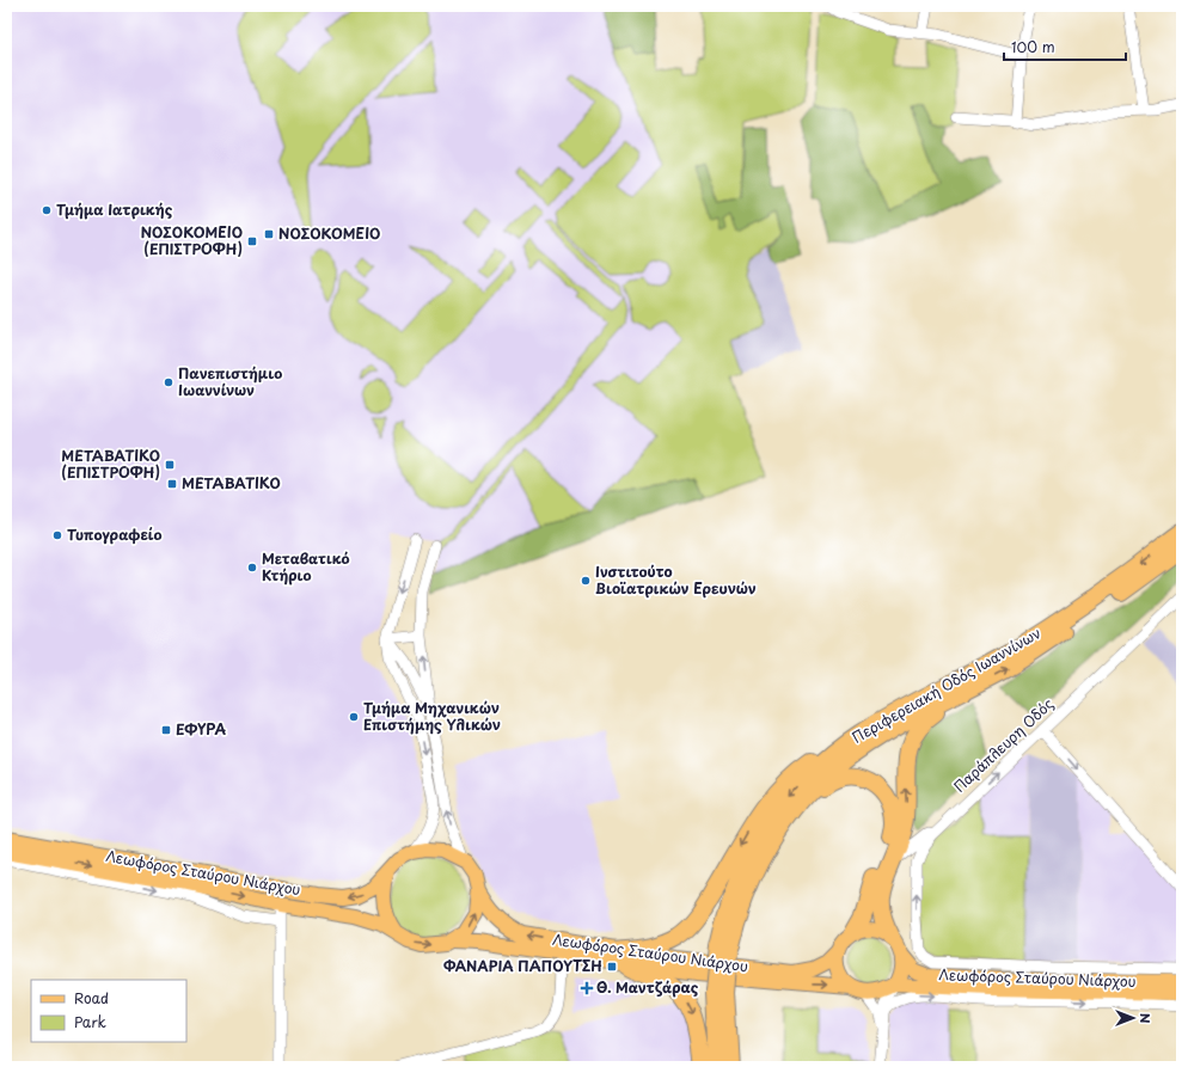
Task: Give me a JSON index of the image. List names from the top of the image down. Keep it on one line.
{"streets":{"highway":["Περιφερειακή Οδός Ιωαννίνων"],"main road":["Λεωφόρος Σταύρου Νιάρχου"],"street":["Παράπλευρη Οδός"]},"places":{"other":["Τμήμα Ιατρικής","Πανεπιστήμιο Ιωαννίνων","Τυπογραφείο","Μεταβατικό Κτήριο","Ινστιτούτο Βιοϊατρικών Ερευνών","Τμήμα Μηχανικών Επιστήμης Υλικών"],"transit":["ΝΟΣΟΚΟΜΕΙΟ","ΝΟΣΟΚΟΜΕΙΟ (ΕΠΙΣΤΡΟΦΗ)","ΜΕΤΑΒΑΤΙΚΟ (ΕΠΙΣΤΡΟΦΗ)","ΜΕΤΑΒΑΤΙΚΟ","ΕΦΥΡΑ","ΦΑΝΑΡΙΑ ΠΑΠΟΥΤΣΗ"],"health":["Θ. Μαντζάρας"]},"legend":["Road","Park"],"scale_bar":"100 m","north":"right"}
